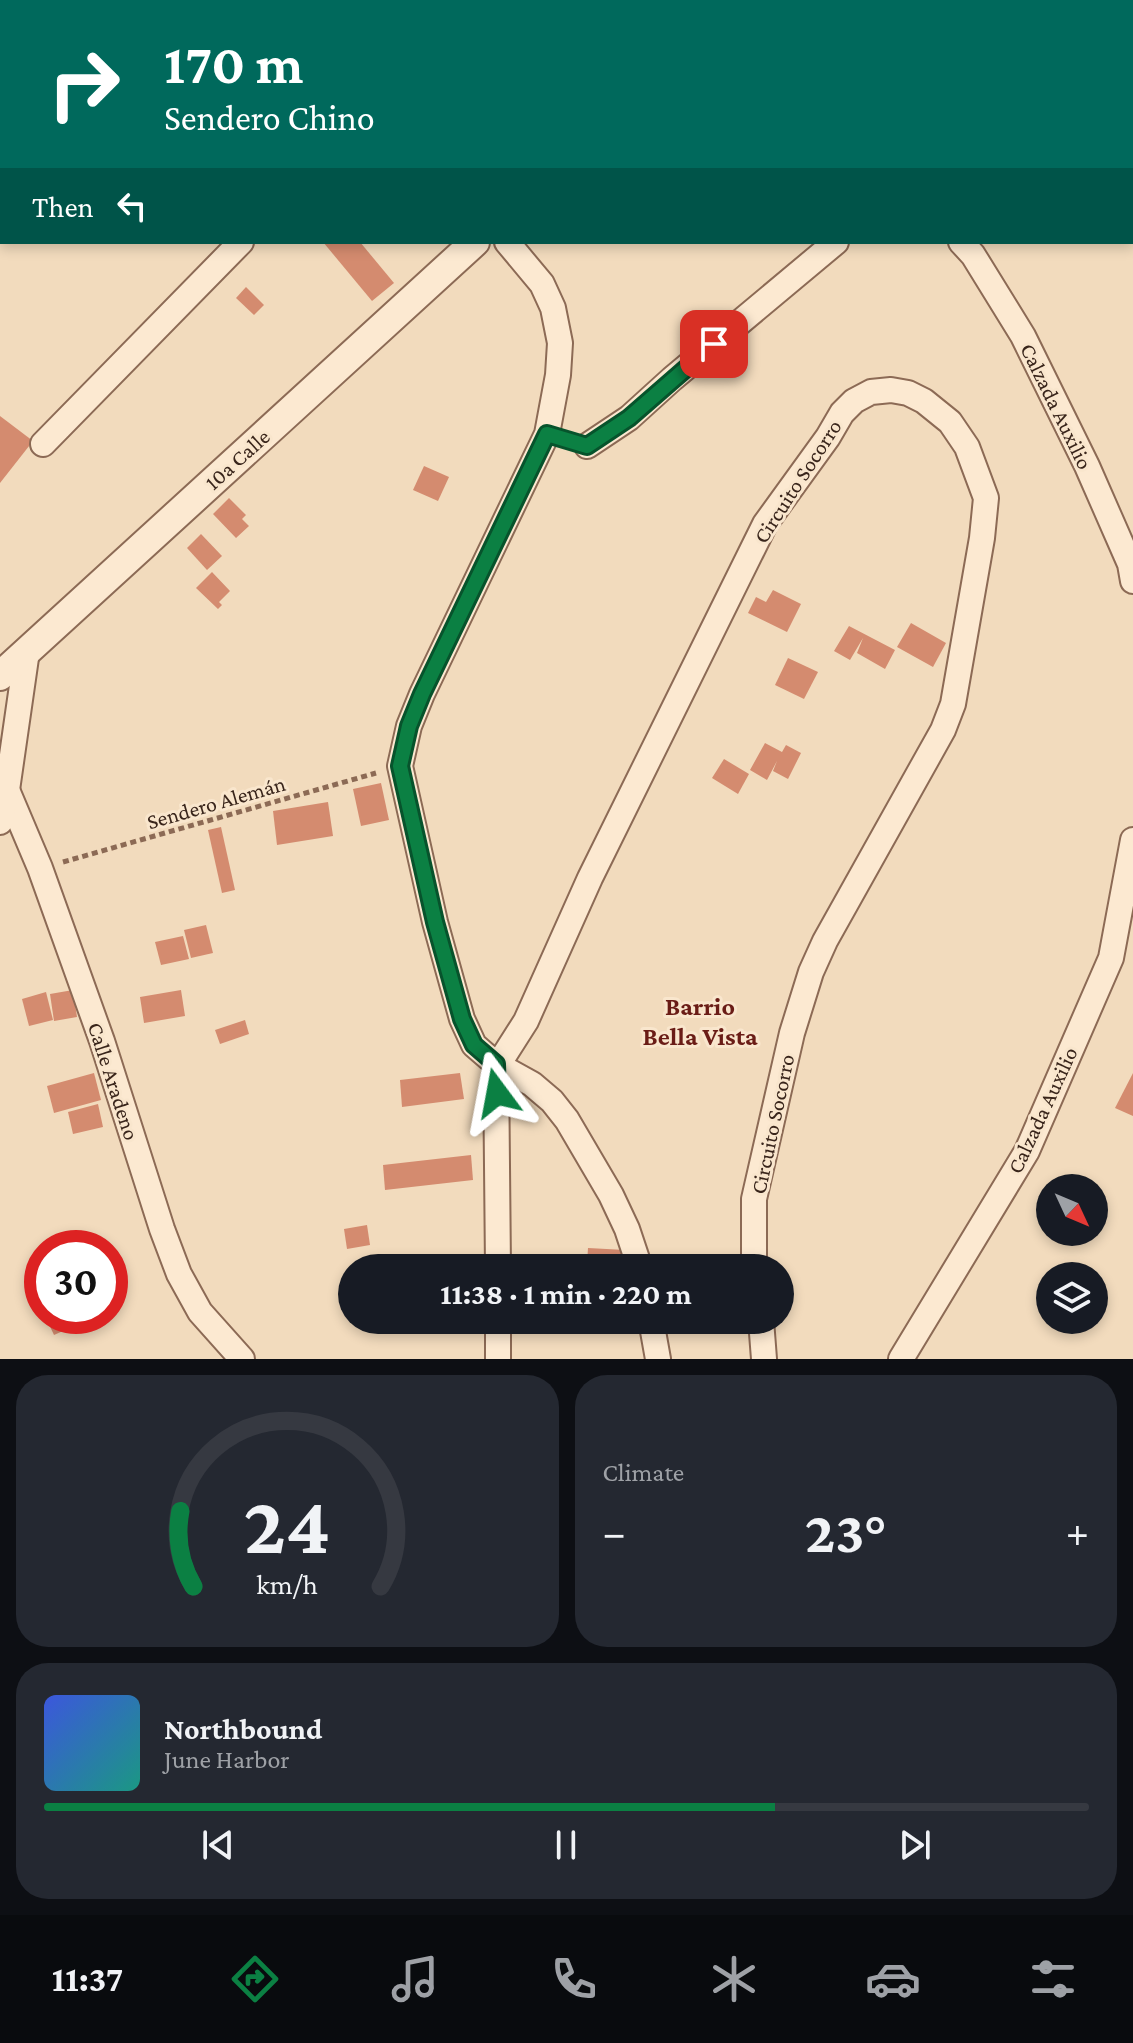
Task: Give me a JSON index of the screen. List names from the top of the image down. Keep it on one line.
{"streets":{"street":["Calzada Auxilio","10a Calle","Circuito Socorro","Calle Aradeno"],"path":["Sendero Alemán"]},"crossings":[["Sendero Alemán","Calle Aradeno"]],"districts":["Barrio Bella Vista"],"north":"bottom right","page":{"turn":["170 m","Sendero Chino"],"then":"Then","limit":"30","trip":"11:38 · 1 min · 220 m","tile":"Climate","heat":["−","23°","+"],"song":["Northbound","June Harbor"],"tabs":"11:37","gauge":["24","km/h"]}}
